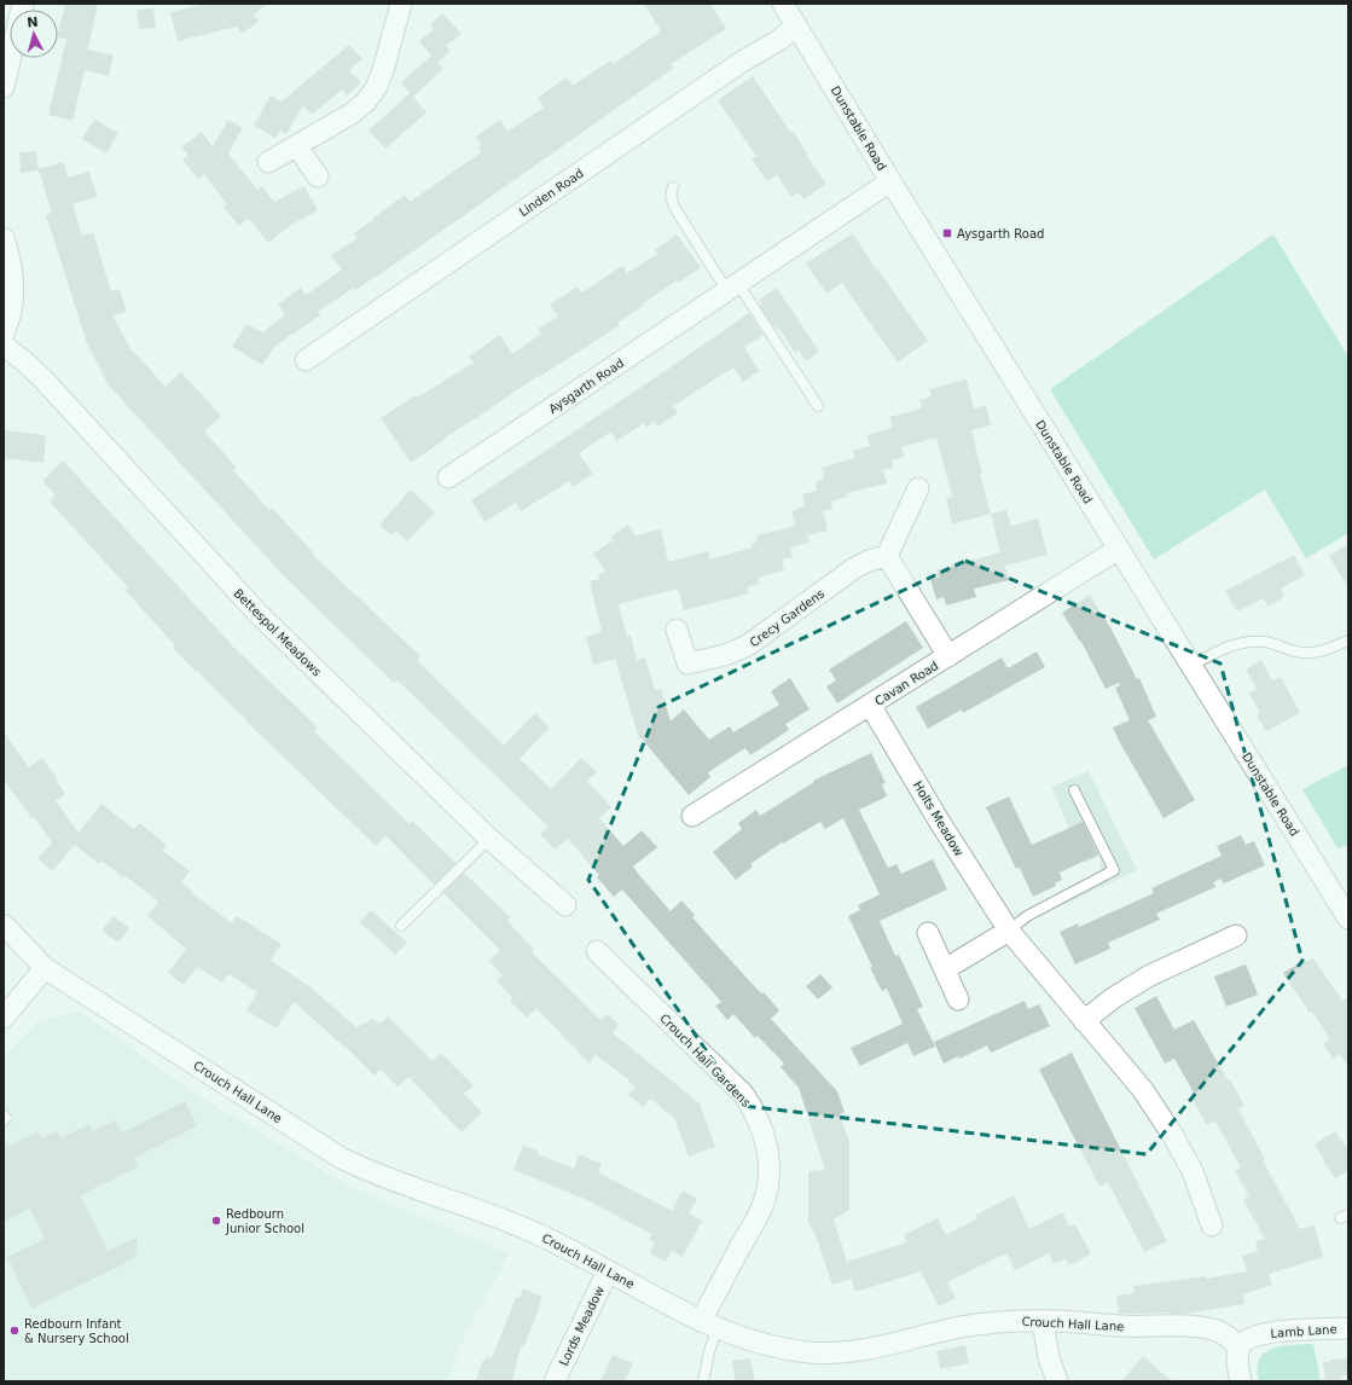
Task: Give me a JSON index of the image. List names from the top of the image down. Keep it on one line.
{"streets":{"street":["Dunstable Road","Linden Road","Aysgarth Road","Crecy Gardens","Bettespol Meadows","Cavan Road","Holts Meadow","Crouch Hall Gardens","Crouch Hall Lane","Lords Meadow","Lamb Lane"]},"crossings":[["Dunstable Road","Linden Road"],["Dunstable Road","Aysgarth Road"],["Dunstable Road","Cavan Road"],["Cavan Road","Holts Meadow"],["Crouch Hall Gardens","Crouch Hall Lane"],["Crouch Hall Lane","Lords Meadow"],["Crouch Hall Lane","Lamb Lane"]],"places":{"transit":["Aysgarth Road"],"other":["Redbourn Junior School","Redbourn Infant & Nursery School"]},"north":"top"}
